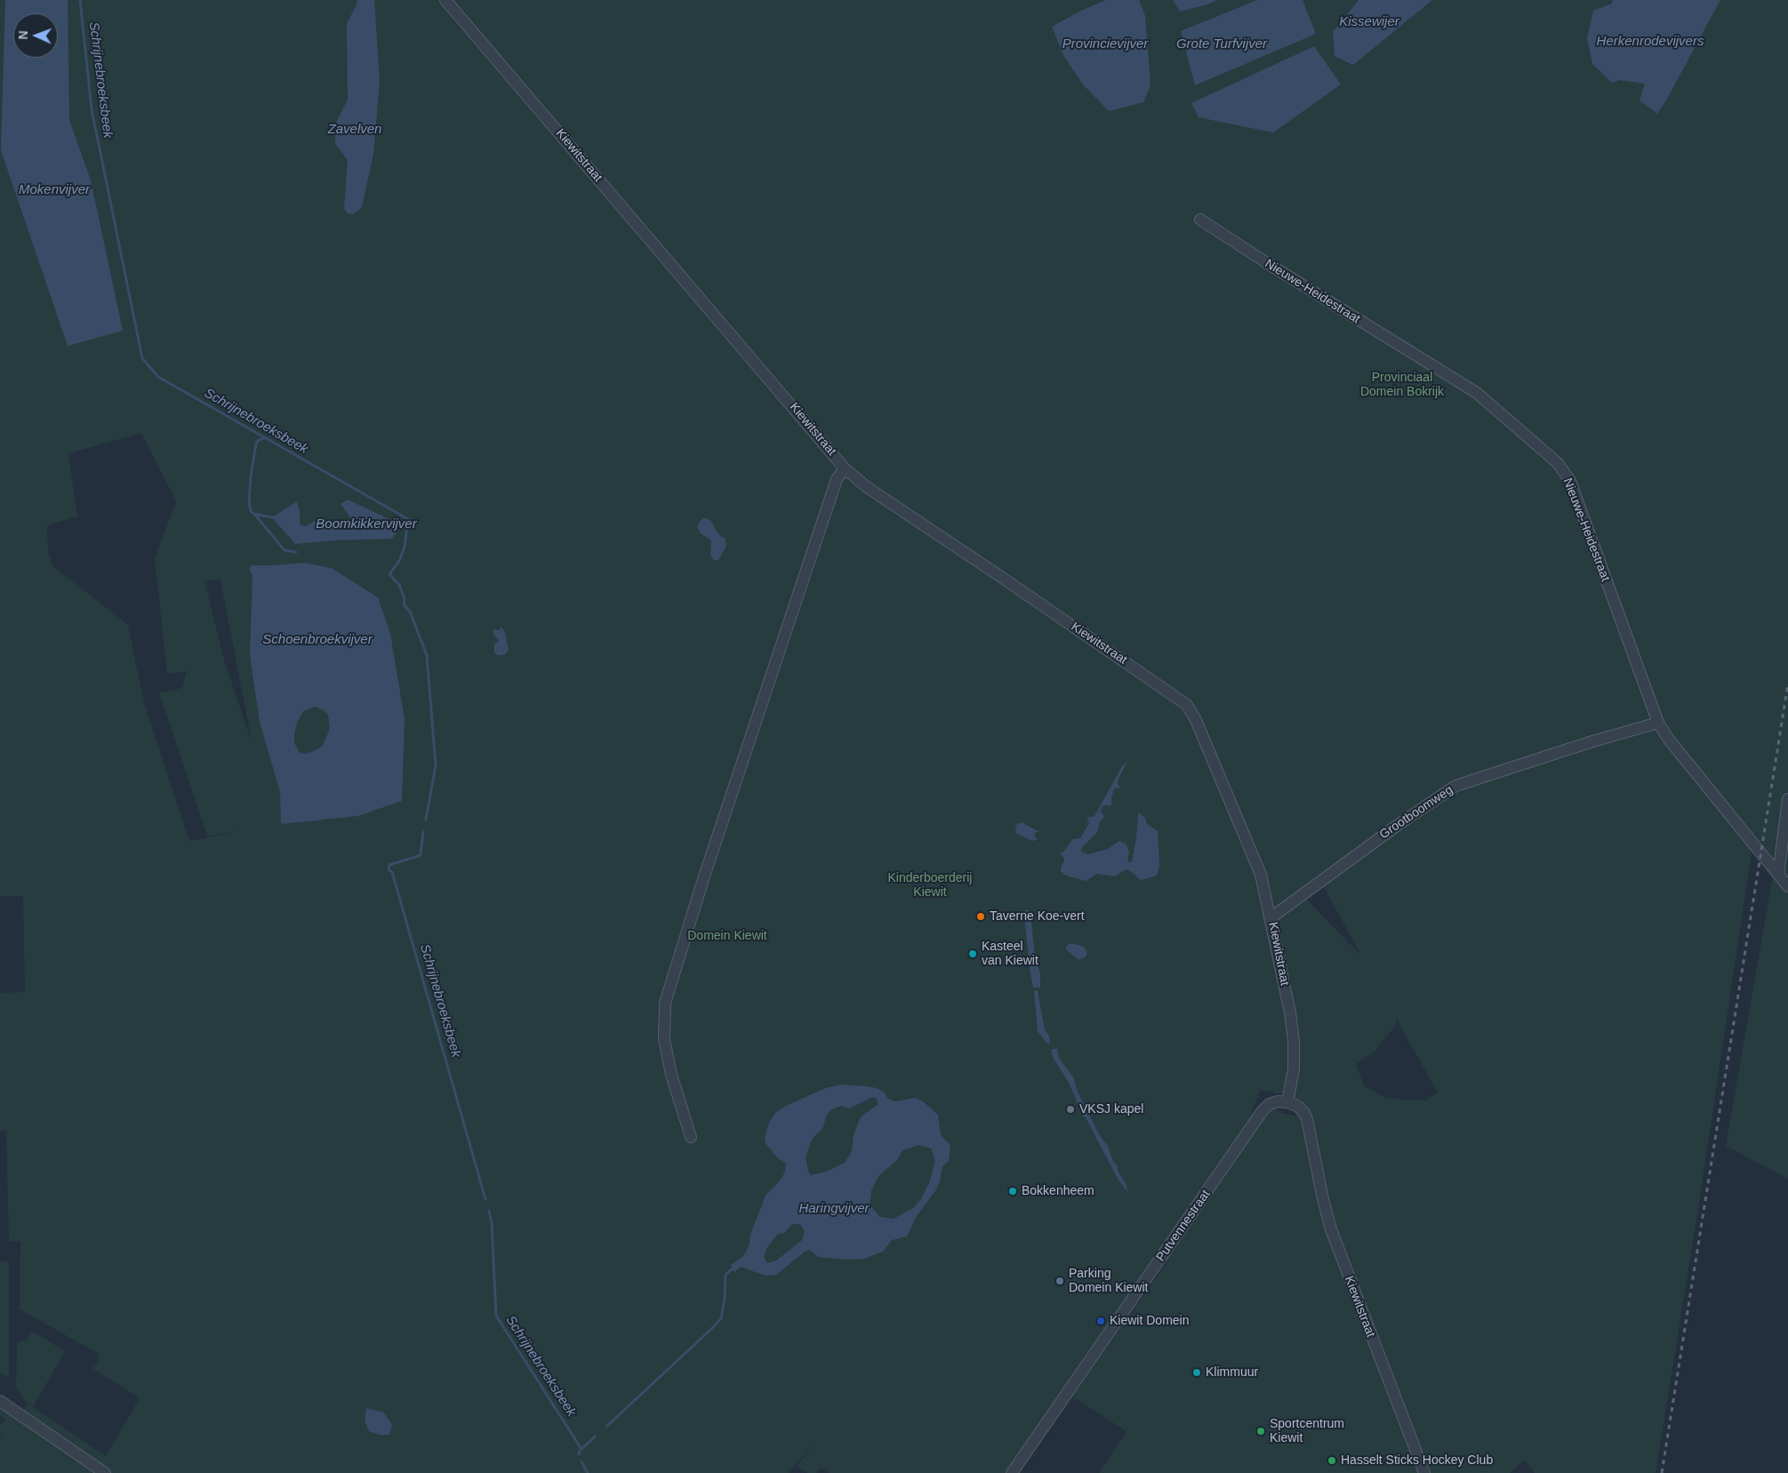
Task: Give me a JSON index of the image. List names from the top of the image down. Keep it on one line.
{"streets":{"street":["Kiewitstraat","Nieuwe-Heidestraat","Grootboomweg","Putvennestraat"]},"crossings":[["Kiewitstraat","Grootboomweg"],["Kiewitstraat","Putvennestraat"],["Nieuwe-Heidestraat","Grootboomweg"]],"water":["Kissewijer","Herkenrodevijvers","Provincievijver","Grote Turfvijver","Schrijnebroeksbeek","Zavelven","Mokenvijver","Boomkikkervijver","Schoenbroekvijver","Haringvijver"],"parks":["Provinciaal Domein Bokrijk","Kinderboerderij Kiewit","Domein Kiewit"],"places":["Taverne Koe-vert","Kasteel van Kiewit","VKSJ kapel","Bokkenheem","Parking Domein Kiewit","Kiewit Domein","Klimmuur","Sportcentrum Kiewit","Hasselt Sticks Hockey Club"],"north":"left"}
